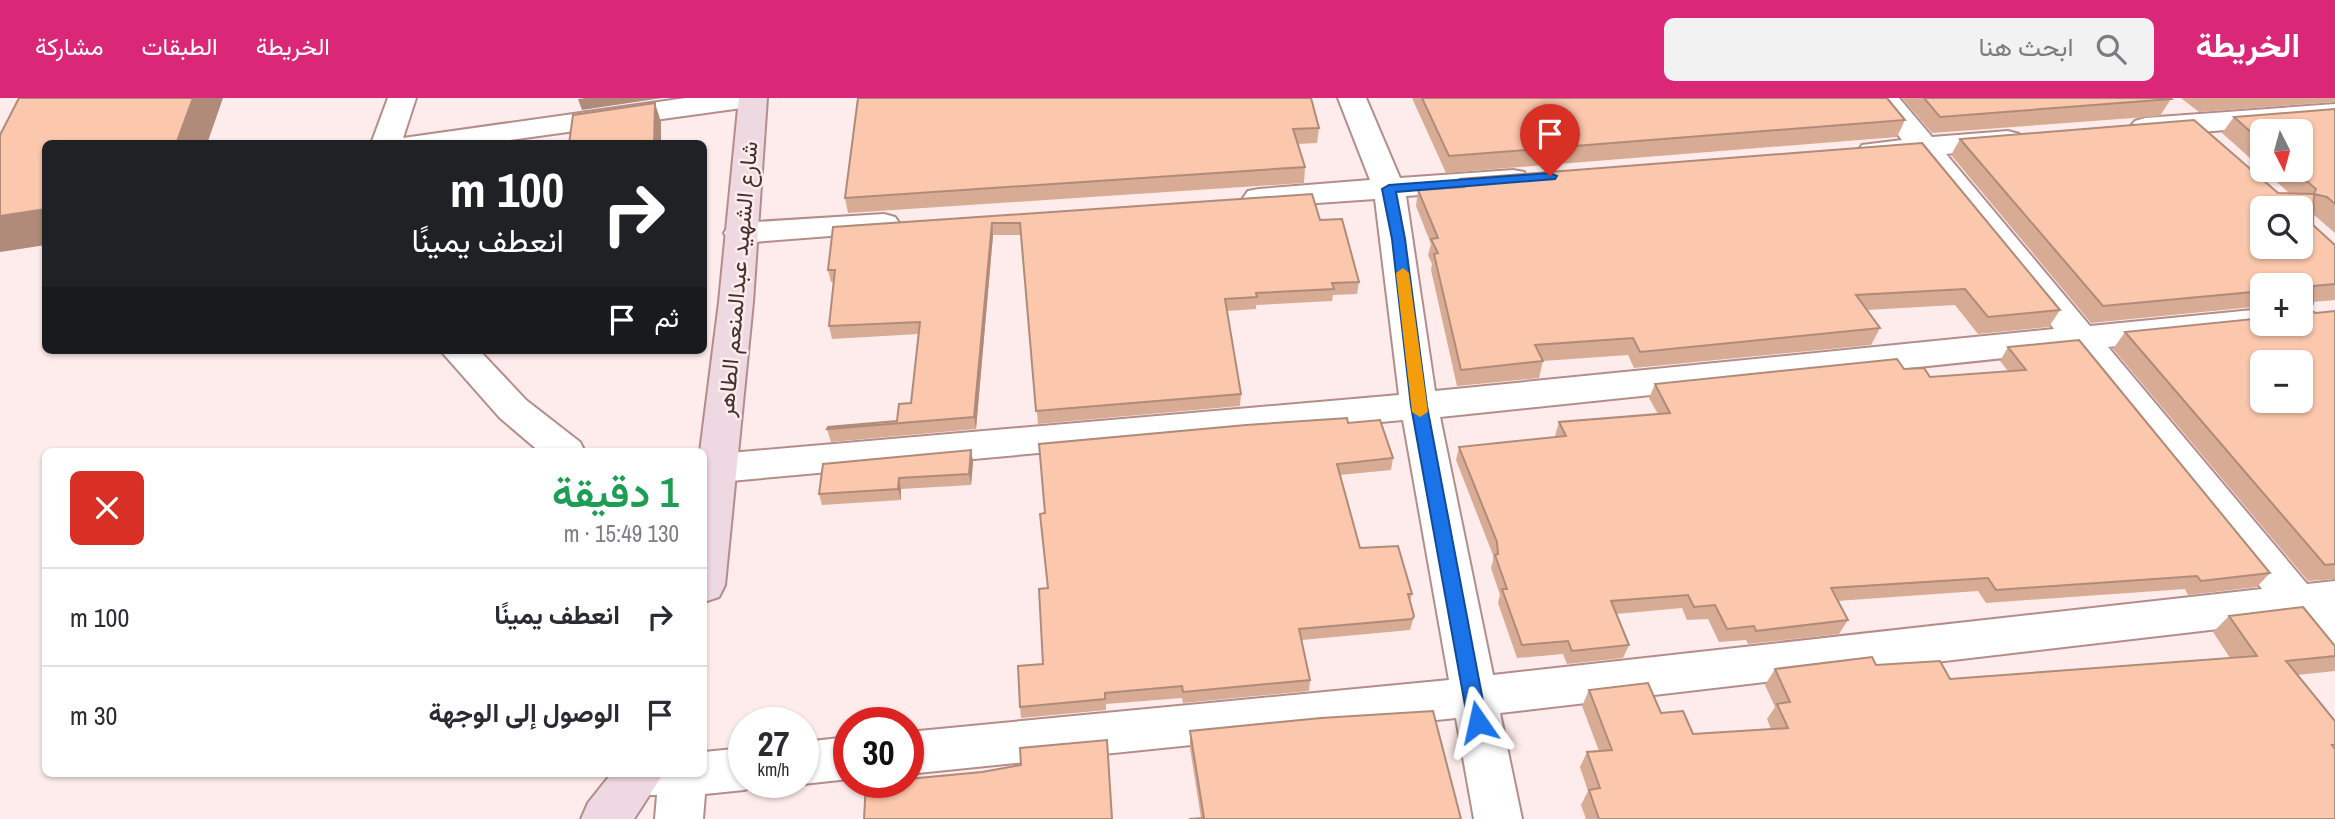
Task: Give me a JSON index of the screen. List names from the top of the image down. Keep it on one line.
{"streets":{"street":["شارع الشهيد عبدالمنعم الطاهر"]},"north":"bottom","page":{"header":"الخريطة","search":"ابحث هنا","nav":["الخريطة","الطبقات","مشاركة"],"map_buttons":["+","−"],"turn":["100 m","انعطف يمينًا"],"then":"ثم","heading":["1 دقيقة","130 m · 15:49"],"list":[{"name":"انعطف يمينًا","value":"100 m"},{"name":"الوصول إلى الوجهة","value":"30 m"}],"speed":"27 km/h","limit":"30"}}
